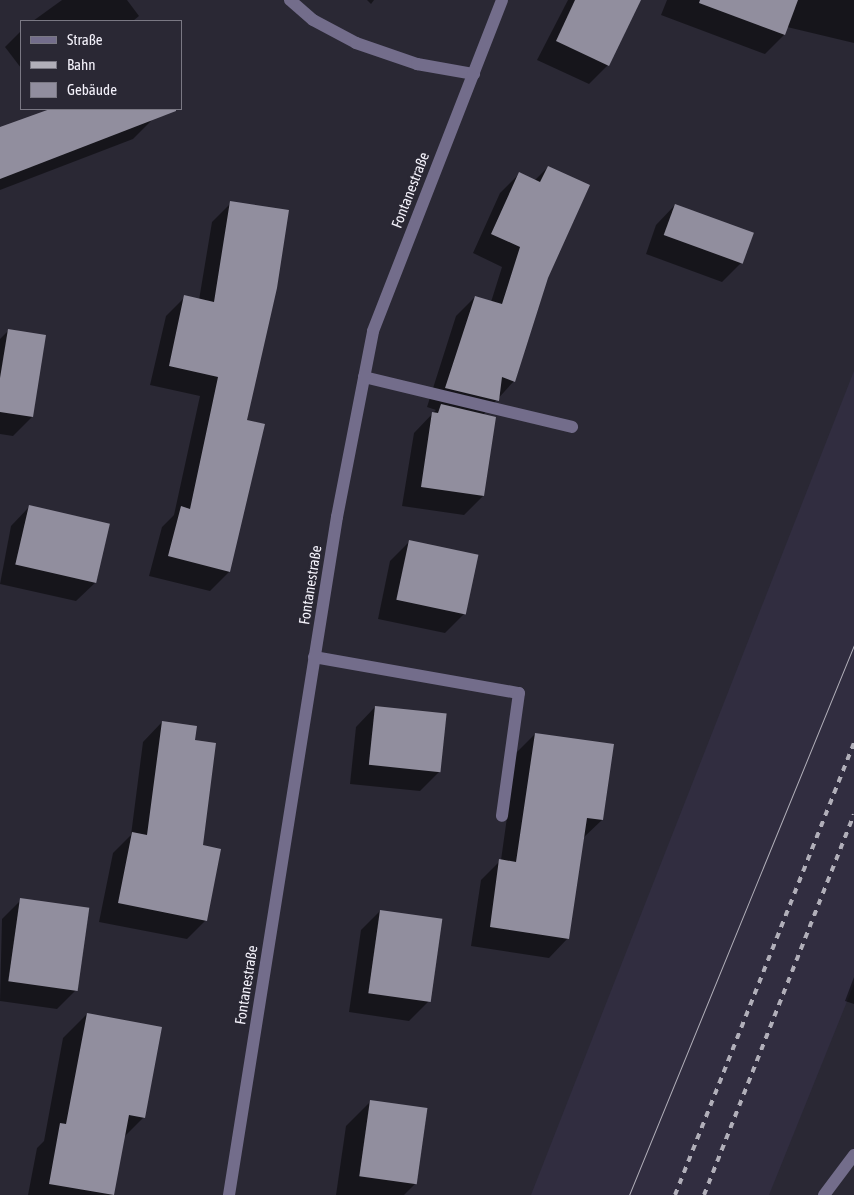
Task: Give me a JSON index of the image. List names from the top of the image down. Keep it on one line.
{"streets":{"street":["Fontanestraße"]},"legend":["Straße","Bahn","Gebäude"]}
